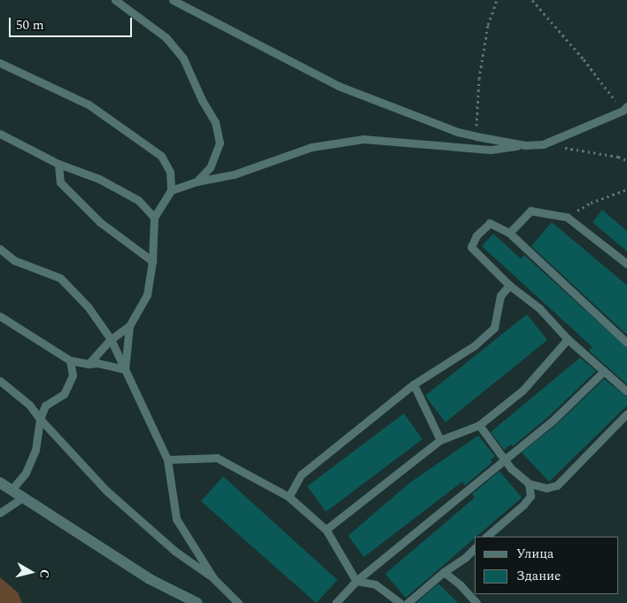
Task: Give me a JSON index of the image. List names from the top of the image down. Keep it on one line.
{"legend":["Улица","Здание"],"scale_bar":"50 m","north":"right"}
